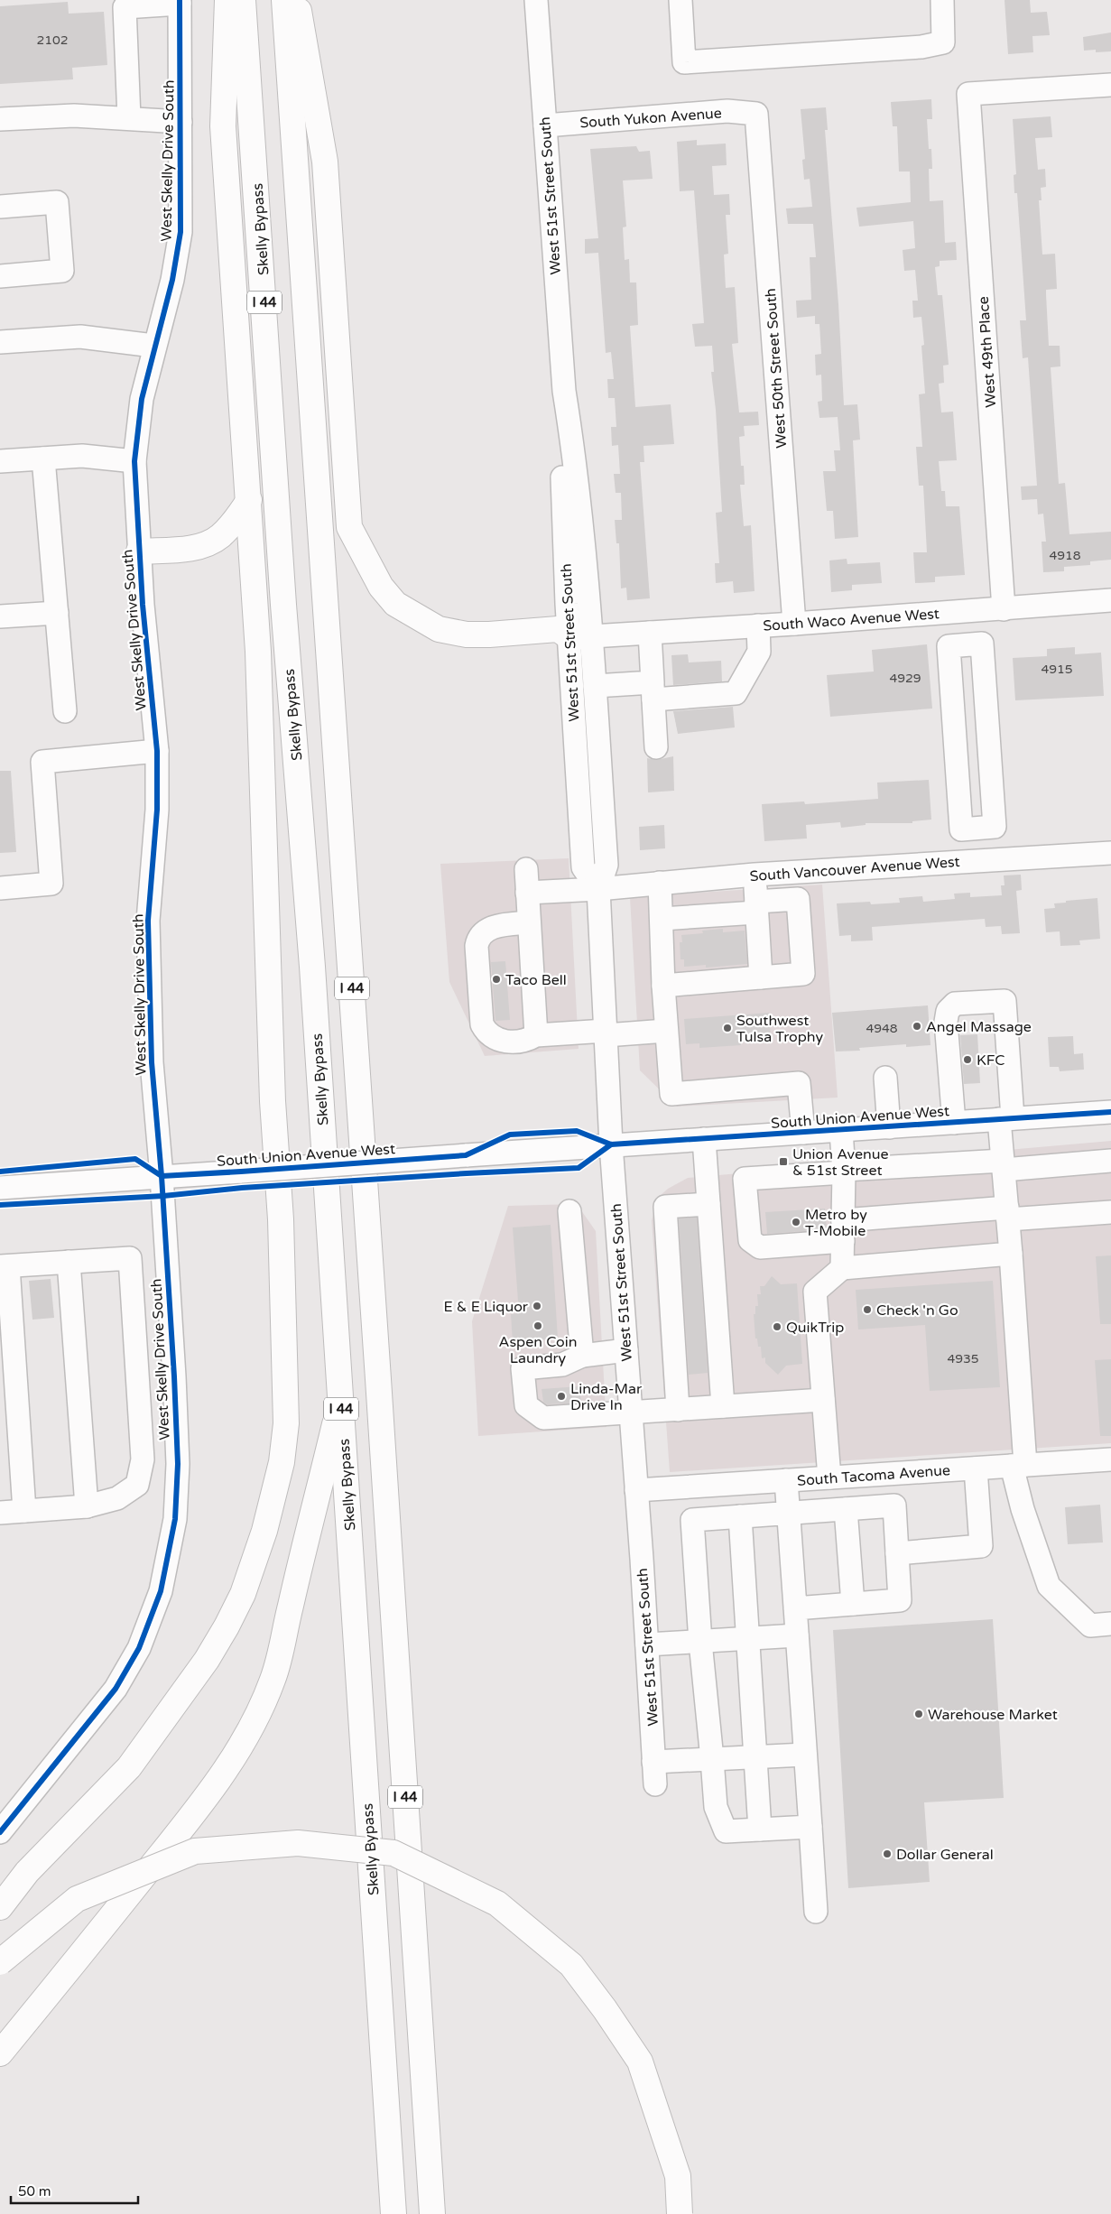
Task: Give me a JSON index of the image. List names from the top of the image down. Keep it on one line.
{"streets":{"highway":["Skelly Bypass","I 44"],"street":["South Yukon Avenue","West Skelly Drive South","West 51st Street South","West 49th Place","West 50th Street South","South Waco Avenue West","South Vancouver Avenue West","South Union Avenue West","South Tacoma Avenue"]},"crossings":[["South Yukon Avenue","West 51st Street South"],["South Yukon Avenue","West 50th Street South"],["West Skelly Drive South","South Union Avenue West"],["West 51st Street South","South Waco Avenue West"],["West 51st Street South","South Vancouver Avenue West"],["West 51st Street South","South Union Avenue West"],["West 51st Street South","South Tacoma Avenue"],["West 49th Place","South Waco Avenue West"],["West 50th Street South","South Waco Avenue West"]],"places":{"other":["Taco Bell","Angel Massage","Southwest Tulsa Trophy","KFC","Metro by T-Mobile","E & E Liquor","Check 'n Go","Aspen Coin Laundry","QuikTrip","Linda-Mar Drive In","Warehouse Market","Dollar General"],"transit":["Union Avenue & 51st Street"]},"house_numbers":["2102","4918","4915","4929","4948","4935"],"scale_bar":"50 m"}
